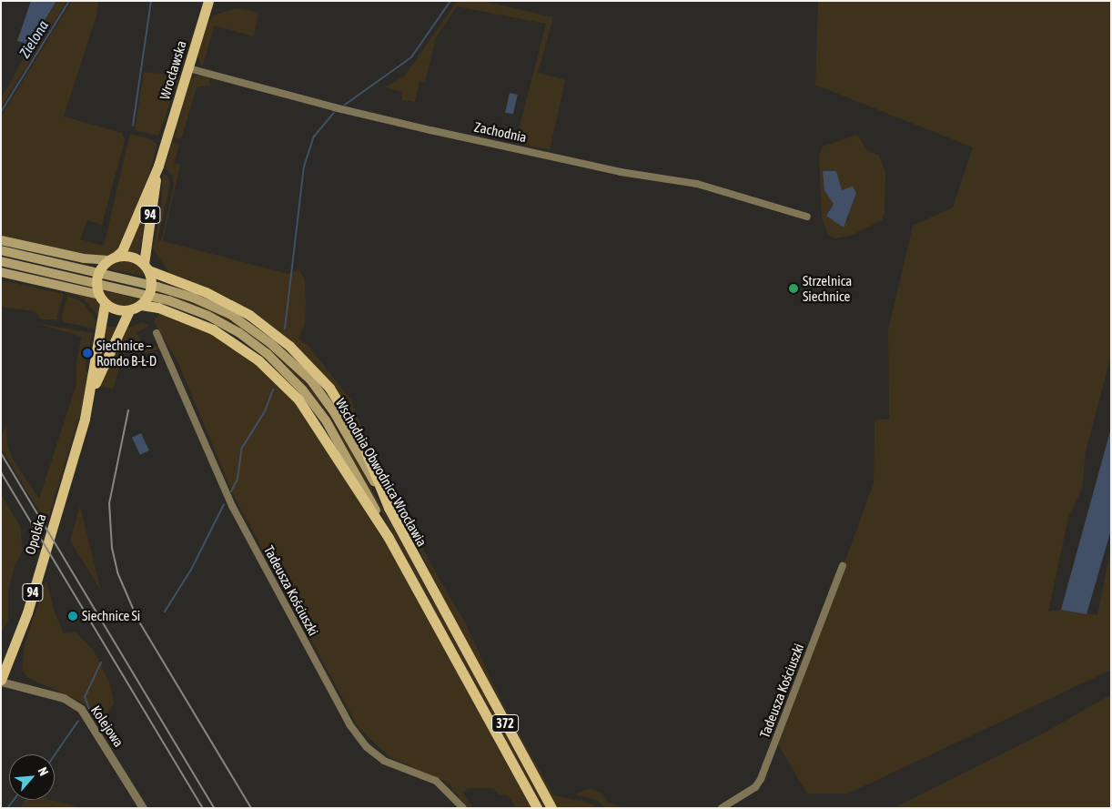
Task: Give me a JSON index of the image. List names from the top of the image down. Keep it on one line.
{"streets":{"main road":["Wrocławska","94","Wschodnia Obwodnica Wrocławia","Opolska","372"],"street":["Zachodnia","Tadeusza Kościuszki","Kolejowa"]},"crossings":[["Wrocławska","Zachodnia"],["Wrocławska","94"],["94","Opolska"],["Opolska","Kolejowa"]],"water":["Zielona"],"places":["Strzelnica Siechnice","Siechnice – Rondo B-Ł-D","Siechnice Si"],"north":"top right"}
